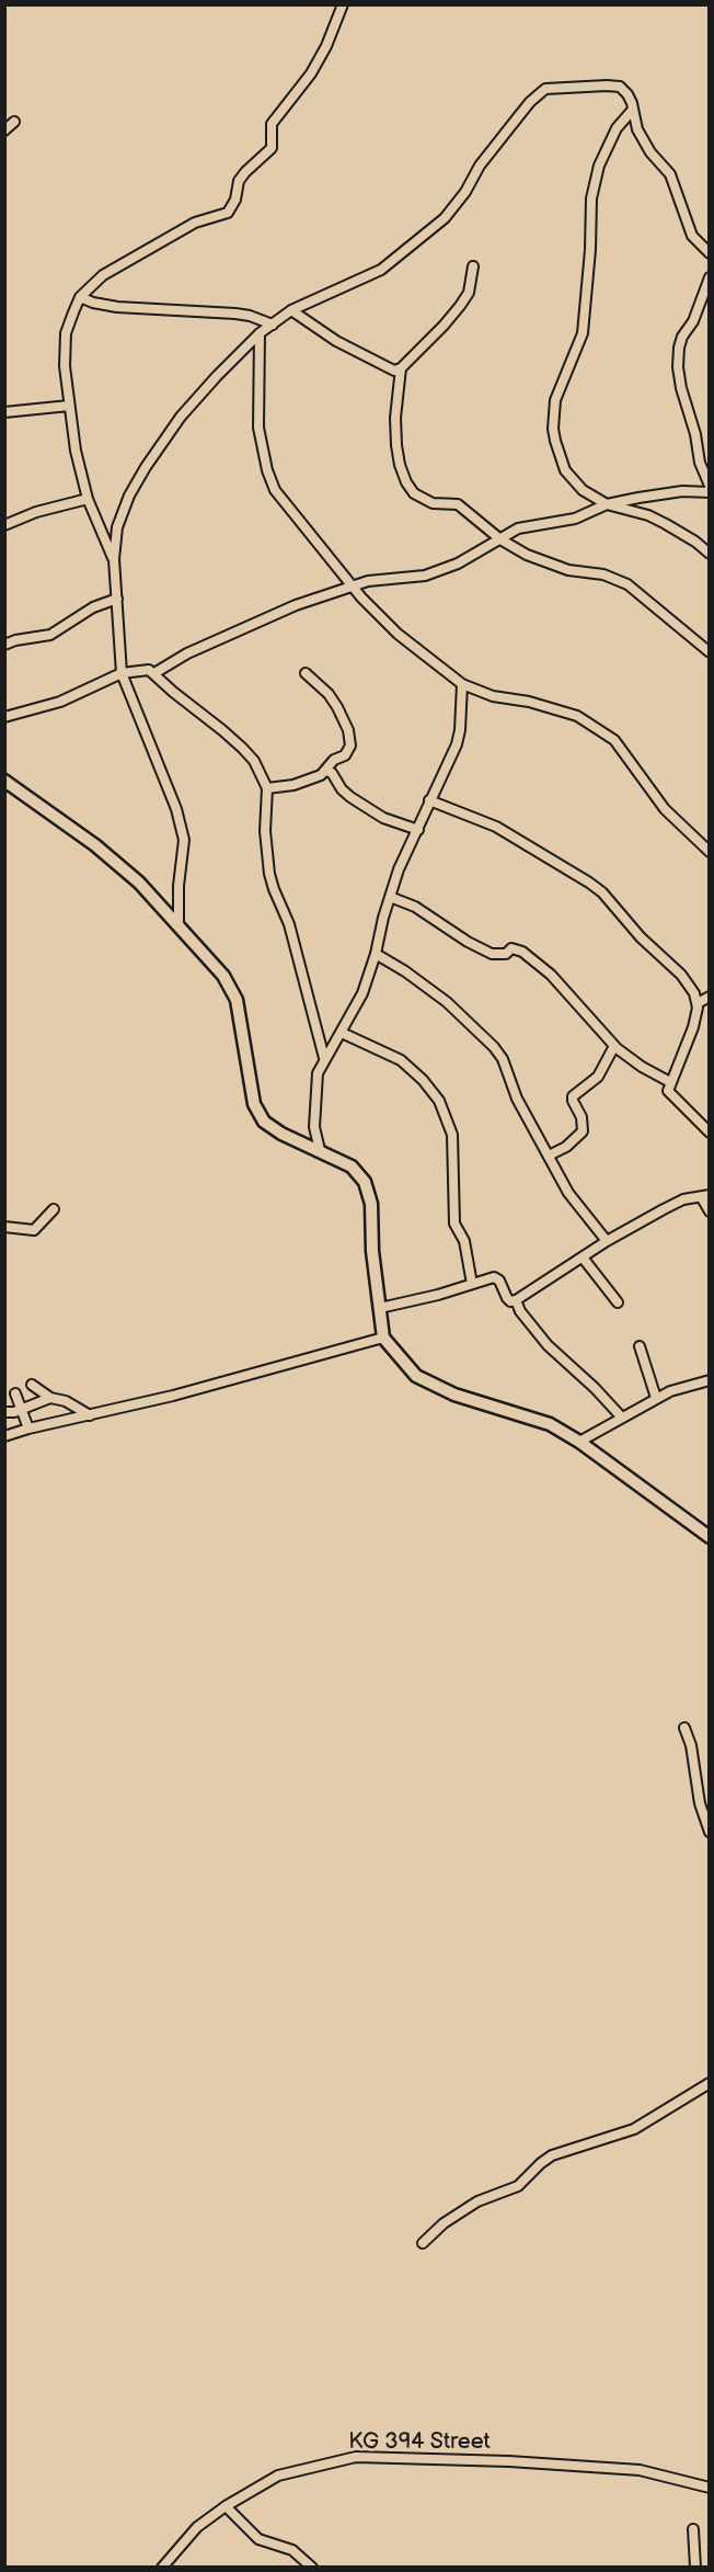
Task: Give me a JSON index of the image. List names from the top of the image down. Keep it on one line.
{"streets":{"street":["KG 394 Street"]}}
